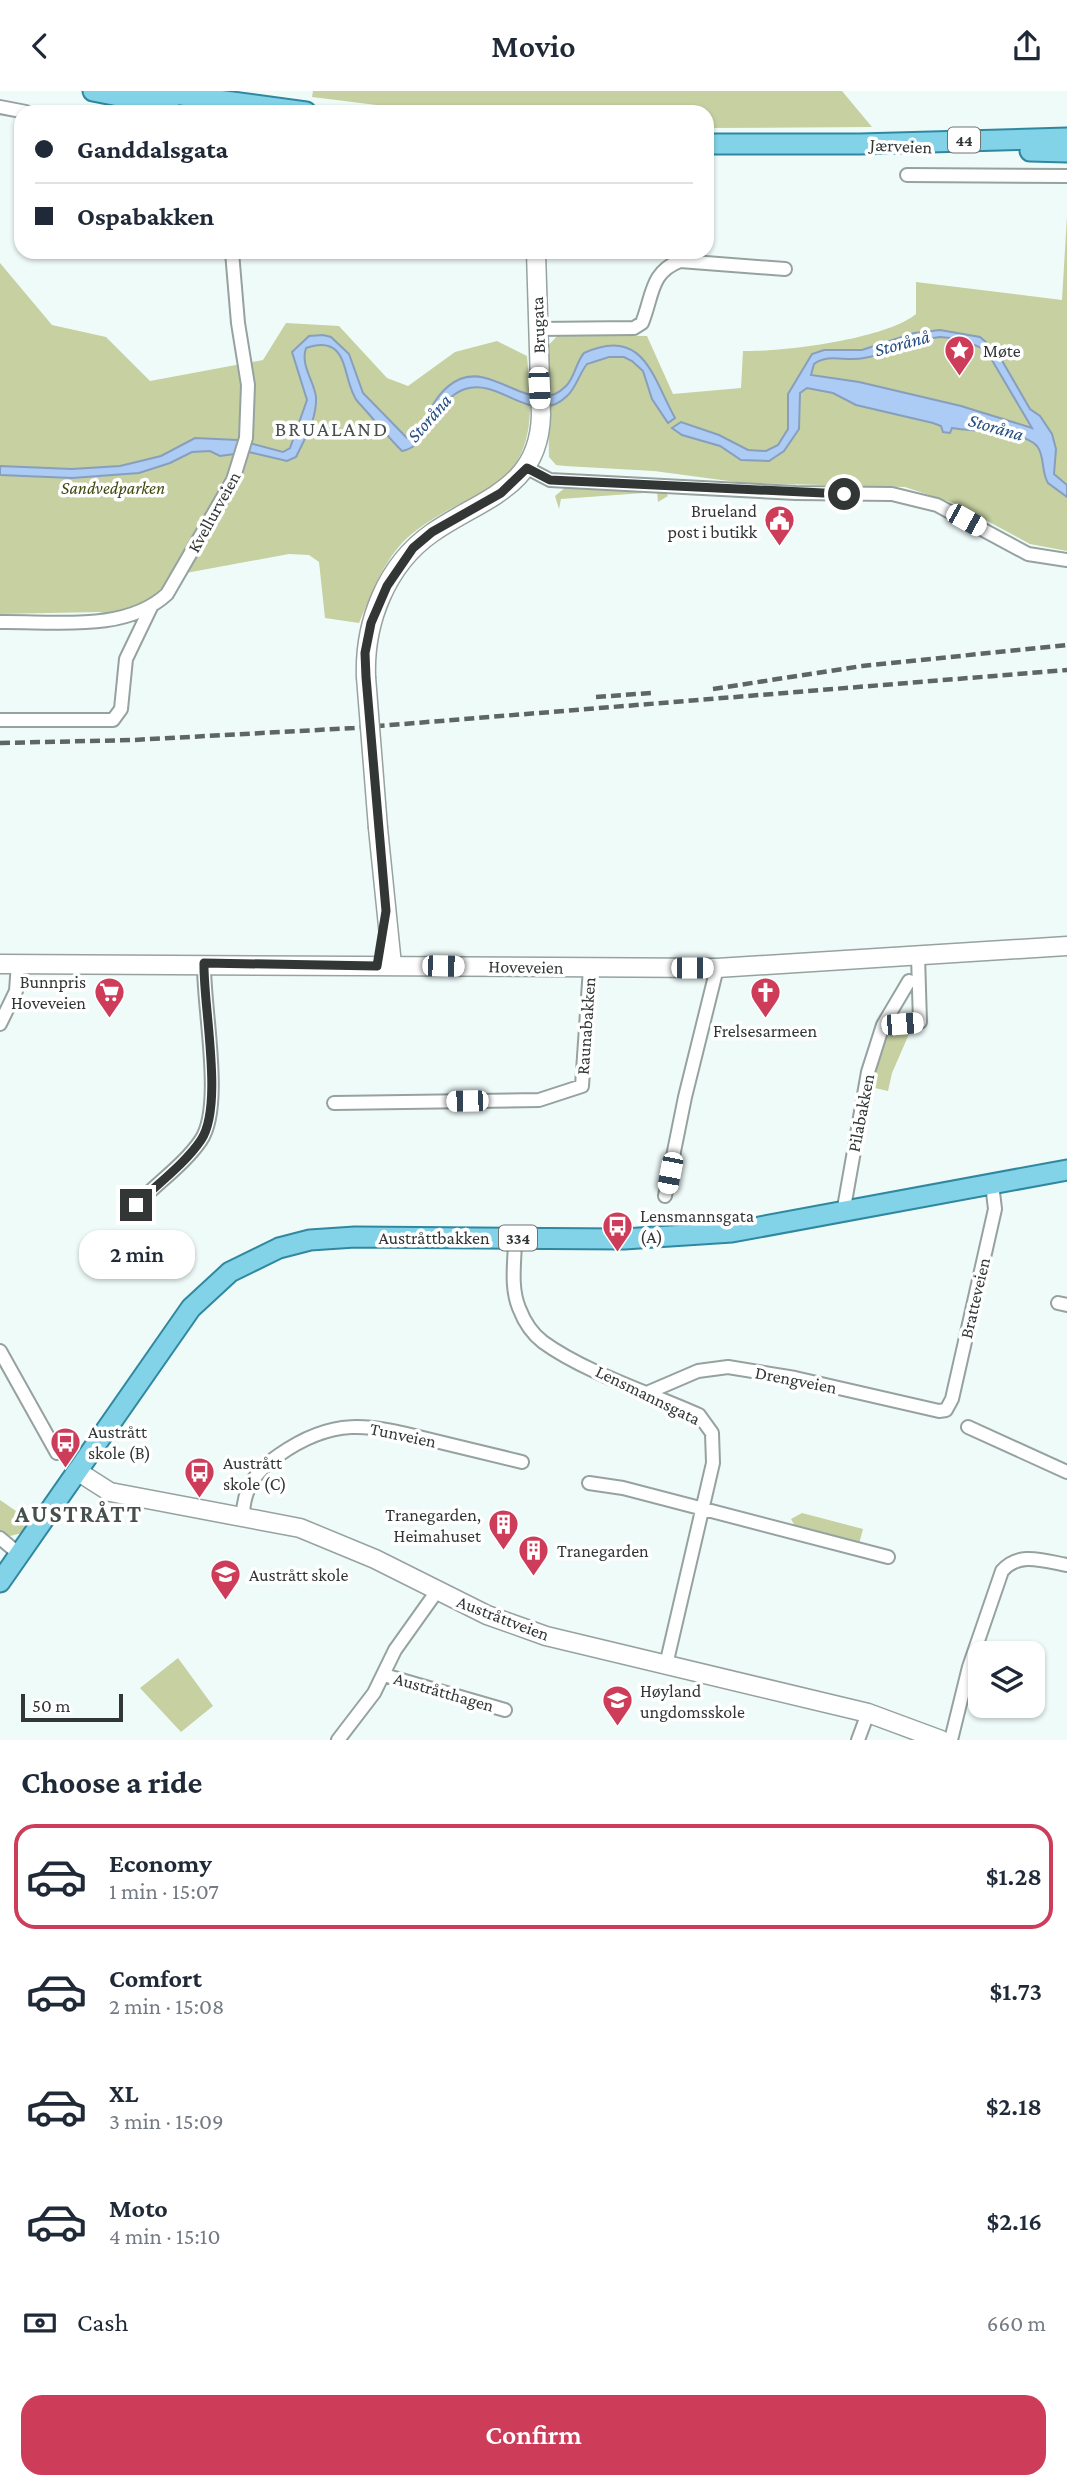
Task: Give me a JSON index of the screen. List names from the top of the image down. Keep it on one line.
{"streets":{"main road":["44","Jærveien","Brugata","Hoveveien","Austråttbakken","334","Austråttveien"],"street":["Kvellurveien","Raunabakken","Pilabakken","Bratteveien","Drengveien","Lensmannsgata","Tunveien","Austråtthagen"]},"crossings":[["Brugata","Hoveveien"],["Hoveveien","Raunabakken"],["Austråttbakken","334"],["Austråttbakken","Bratteveien"],["Austråttbakken","Lensmannsgata"],["Austråttbakken","Austråttveien"],["334","Austråttveien"],["Bratteveien","Drengveien"],["Drengveien","Lensmannsgata"],["Lensmannsgata","Austråttveien"],["Tunveien","Austråttveien"],["Austråttveien","Austråtthagen"]],"districts":["BRUALAND","AUSTRÅTT"],"water":["Storånå","Storåna"],"parks":["Sandvedparken"],"places":{"place":["Møte"],"public building":["Brueland post i butikk"],"supermarket":["Bunnpris Hoveveien"],"church":["Frelsesarmeen"],"bus stop":["Lensmannsgata (A)","Austrått skole (B)","Austrått skole (C)"],"building":["Tranegarden, Heimahuset","Tranegarden"],"school or university":["Austrått skole","Høyland ungdomsskole"]},"scale_bar":"50 m","page":{"header":"Movio","banner":["Ganddalsgata","Ospabakken"],"bubble":"2 min","scale":"50 m","heading":"Choose a ride","list":[{"name":"Economy","note":"1 min · 15:07","value":"$1.28"},{"name":"Comfort","note":"2 min · 15:08","value":"$1.73"},{"name":"XL","note":"3 min · 15:09","value":"$2.18"},{"name":"Moto","note":"4 min · 15:10","value":"$2.16"}],"pay":["Cash","660 m"],"buttons":"Confirm"}}
